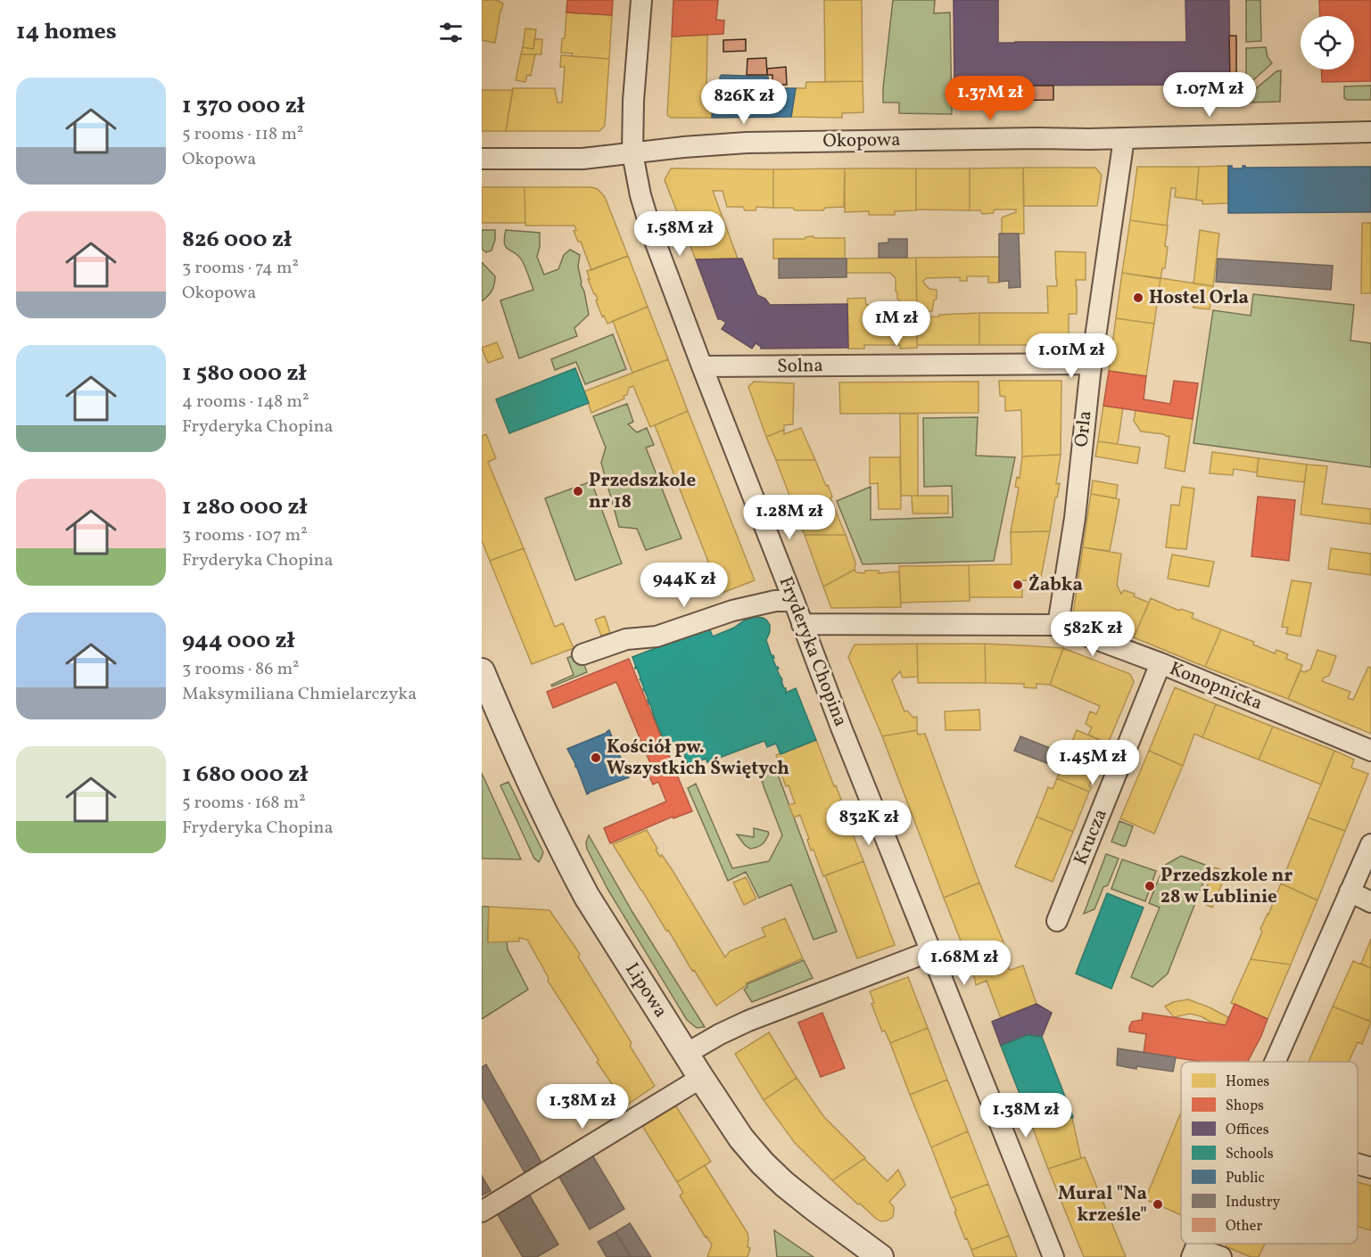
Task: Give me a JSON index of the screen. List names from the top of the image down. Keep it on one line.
{"streets":{"street":["Okopowa","Solna","Orla","Fryderyka Chopina","Konopnicka","Krucza","Lipowa"]},"crossings":[["Okopowa","Orla"],["Okopowa","Fryderyka Chopina"],["Solna","Orla"],["Solna","Fryderyka Chopina"],["Orla","Konopnicka"],["Fryderyka Chopina","Konopnicka"],["Konopnicka","Krucza"]],"places":["Hostel Orla","Przedszkole nr 18","Żabka","Kościół pw. Wszystkich Świętych","Przedszkole nr 28 w Lublinie","Mural \"Na krześle\""],"legend":["Homes","Shops","Offices","Schools","Public","Industry","Other"],"page":{"heading":"14 homes","list":[{"name":"1 370 000 zł","note":"5 rooms · 118 m² · Okopowa"},{"name":"826 000 zł","note":"3 rooms · 74 m² · Okopowa"},{"name":"1 580 000 zł","note":"4 rooms · 148 m² · Fryderyka Chopina"},{"name":"1 280 000 zł","note":"3 rooms · 107 m² · Fryderyka Chopina"},{"name":"944 000 zł","note":"3 rooms · 86 m² · Maksymiliana Chmielarczyka"},{"name":"1 680 000 zł","note":"5 rooms · 168 m² · Fryderyka Chopina"}],"price":["1.07M zł","1.37M zł","826K zł","1.58M zł","1M zł","1.01M zł","1.28M zł","944K zł","582K zł","1.45M zł","832K zł","1.68M zł","1.38M zł","1.38M zł"]}}
